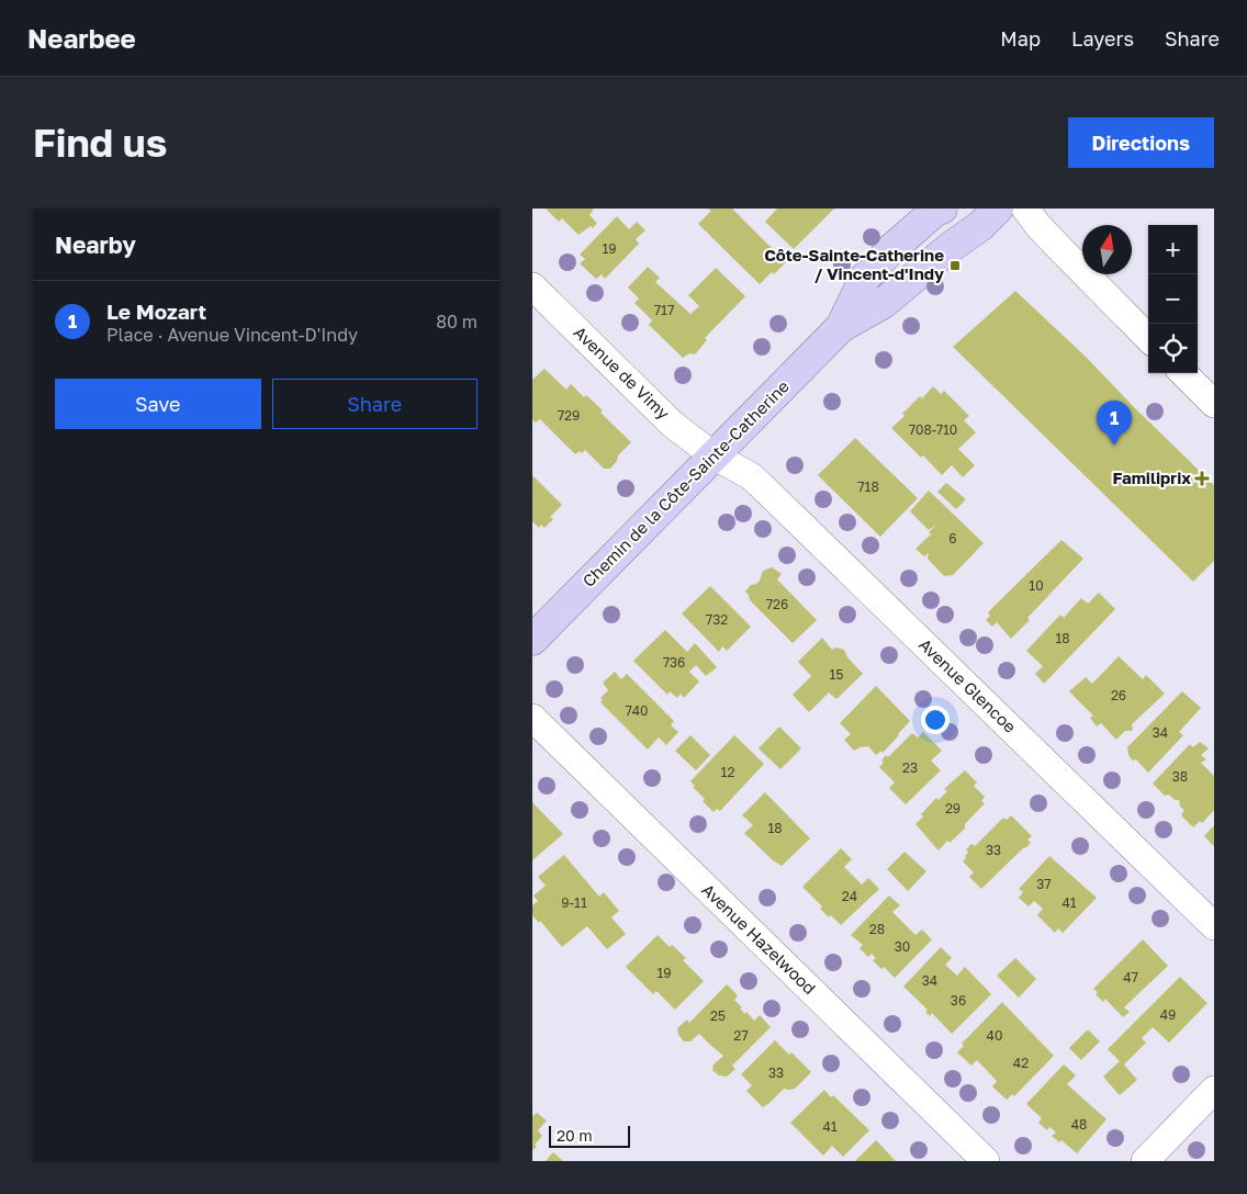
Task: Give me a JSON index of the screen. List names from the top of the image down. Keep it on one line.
{"streets":{"main road":["Chemin de la Côte-Sainte-Catherine"],"street":["Avenue de Vimy","Avenue Glencoe","Avenue Hazelwood"]},"crossings":[["Avenue de Vimy","Chemin de la Côte-Sainte-Catherine"],["Avenue de Vimy","Avenue Glencoe"],["Chemin de la Côte-Sainte-Catherine","Avenue Glencoe"]],"places":{"transit":["Côte-Sainte-Catherine / Vincent-d'Indy"],"health":["Familiprix"]},"house_numbers":["19","717","729","708-710","718","6","10","726","732","18","736","15","26","740","34","23","12","38","29","18","33","37","24","9-11","41","28","30","19","47","34","36","49","25","27","40","42","33","48","41"],"scale_bar":"20 m","north":"top","page":{"header":"Nearbee","nav":["Map","Layers","Share"],"buttons":["Directions",["Save","Share"]],"title":"Find us","heading":"Nearby","map_buttons":["+","−"],"list":[{"mark":"1","name":"Le Mozart","note":"Place · Avenue Vincent-D'Indy","value":"80 m"}],"pins":"1","scale":"20 m"}}
